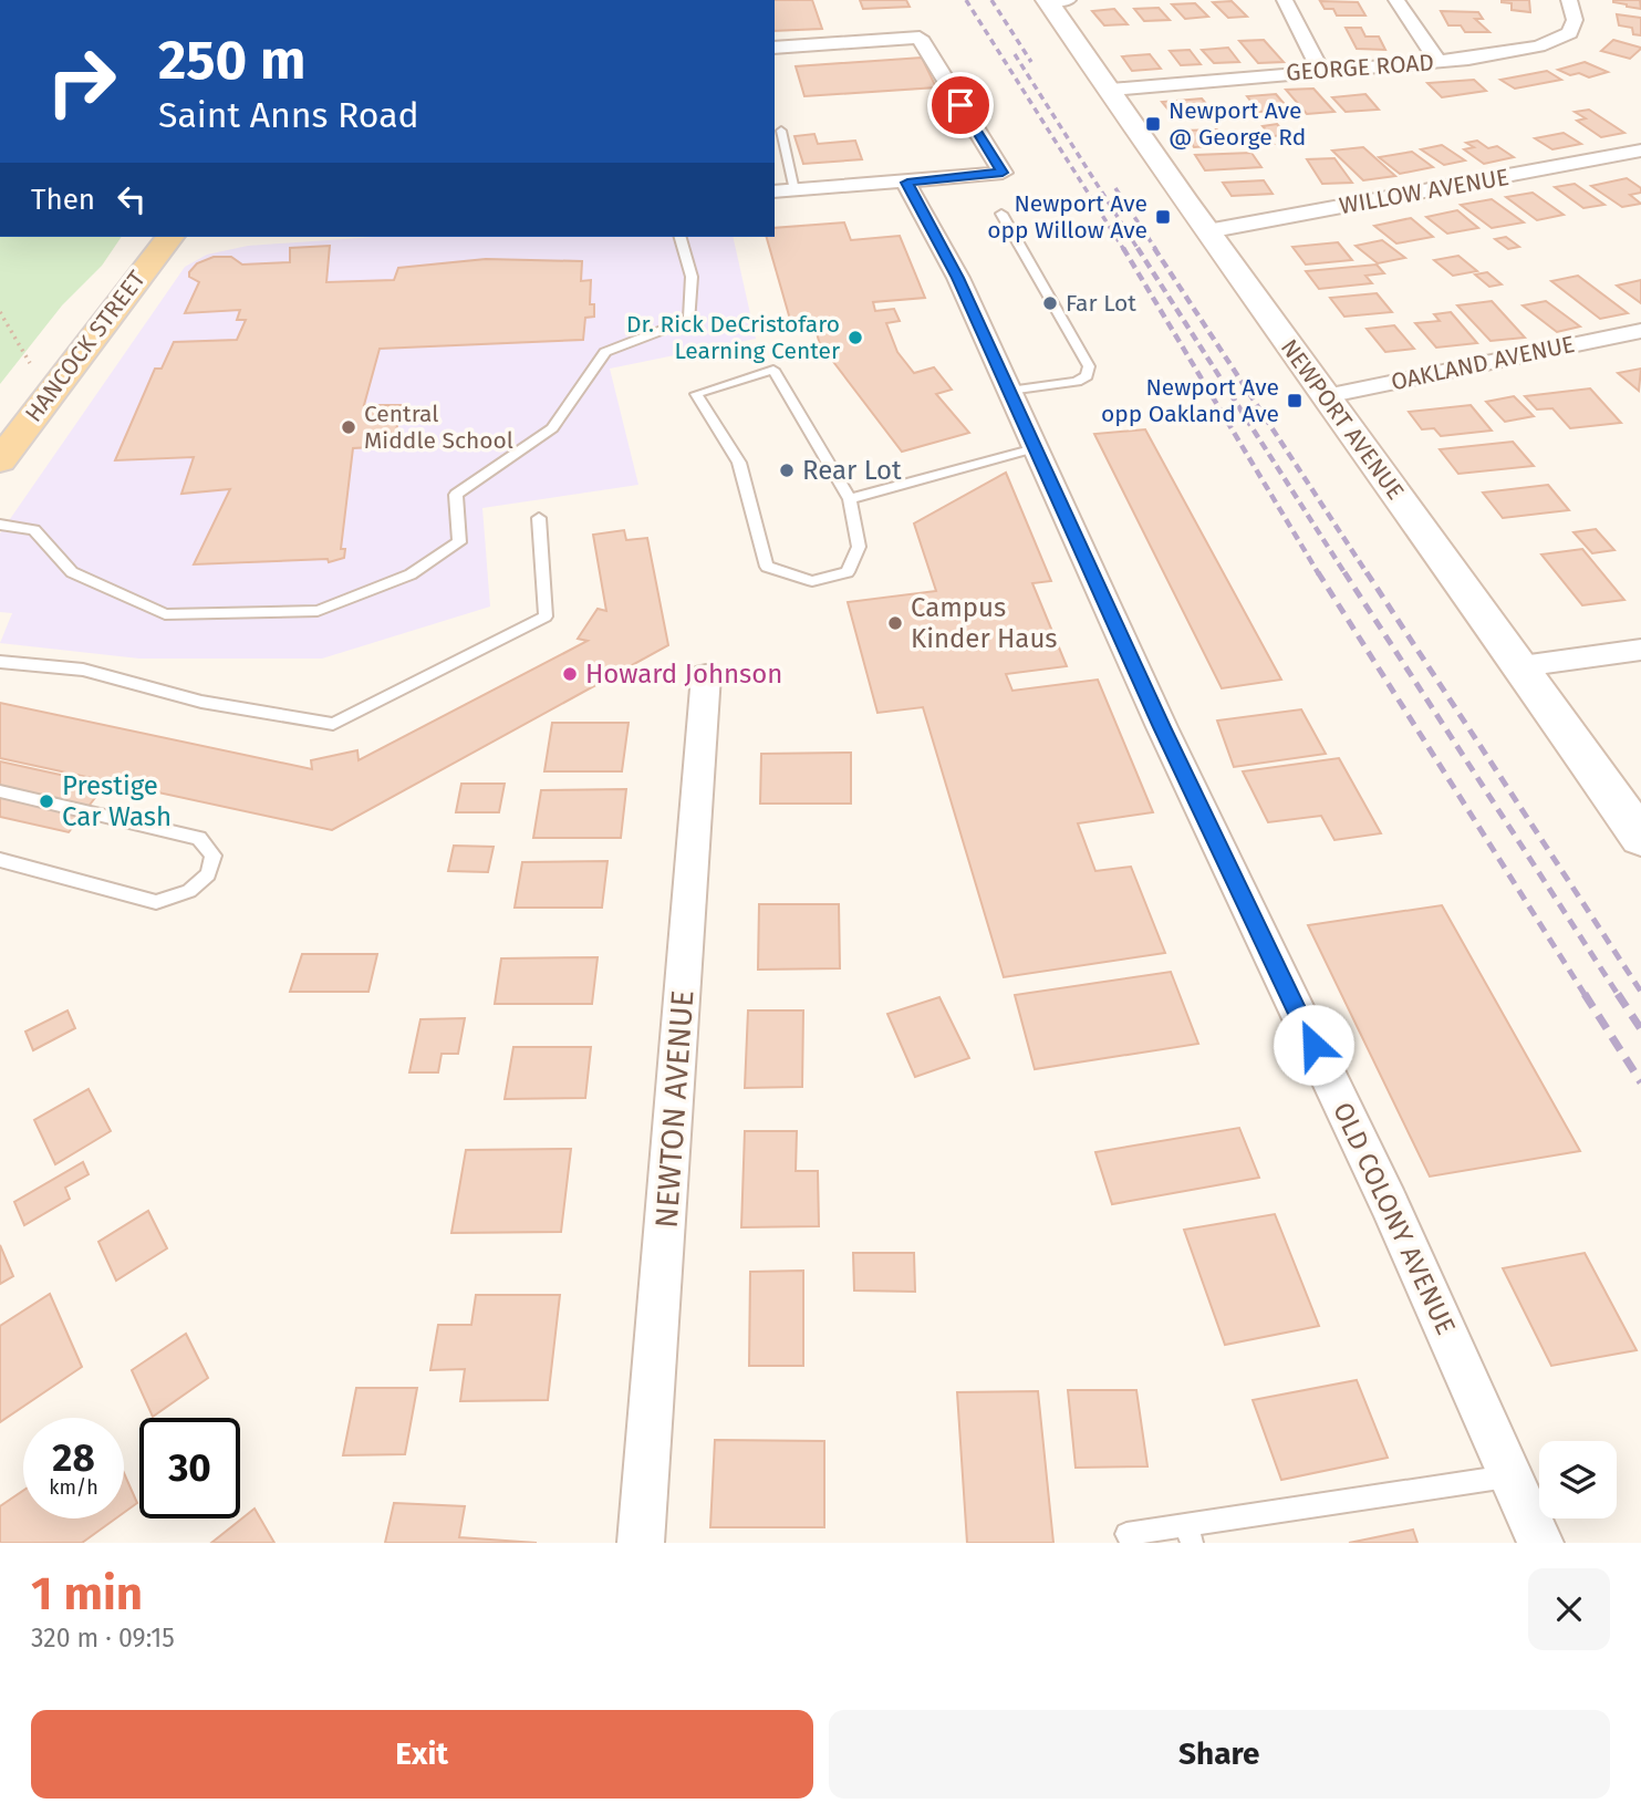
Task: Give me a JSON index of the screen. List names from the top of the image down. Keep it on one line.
{"streets":{"main road":["HANCOCK STREET","NEWPORT AVENUE"],"street":["GEORGE ROAD","WILLOW AVENUE","OAKLAND AVENUE","NEWTON AVENUE","OLD COLONY AVENUE"]},"crossings":[["GEORGE ROAD","NEWPORT AVENUE"],["WILLOW AVENUE","NEWPORT AVENUE"],["OAKLAND AVENUE","NEWPORT AVENUE"]],"places":{"transit":["Newport Ave @ George Rd","Newport Ave opp Willow Ave","Newport Ave opp Oakland Ave"],"other":["Far Lot","Dr. Rick DeCristofaro Learning Center","Central Middle School","Rear Lot","Campus Kinder Haus","Howard Johnson","Prestige Car Wash"]},"page":{"turn":["250 m","Saint Anns Road"],"then":"Then","speed":"28 km/h","limit":"30","heading":["1 min","320 m · 09:15"],"buttons":["Exit","Share"]}}
